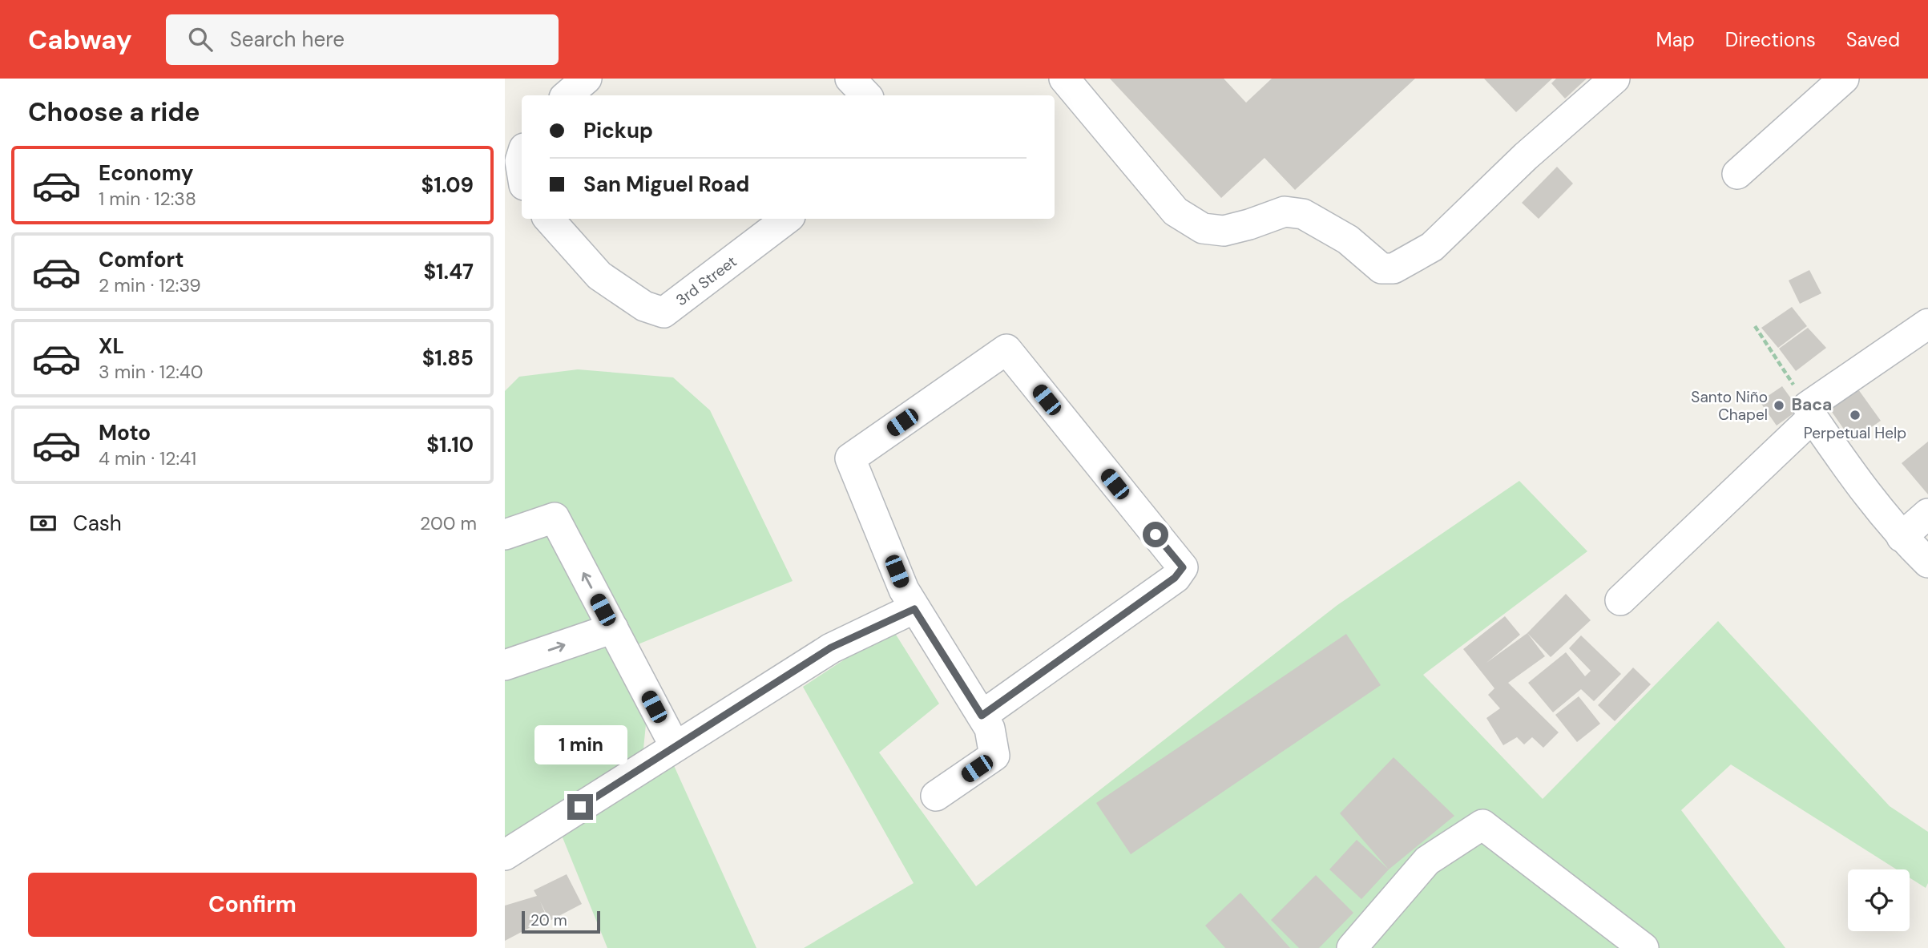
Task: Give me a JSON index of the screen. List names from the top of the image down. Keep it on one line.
{"streets":{"street":["3rd Street"]},"districts":["Baca"],"places":["Santo Niño Chapel","Perpetual Help"],"scale_bar":"20 m","page":{"header":"Cabway","search":"Search here","nav":["Map","Directions","Saved"],"heading":"Choose a ride","banner":["Pickup","San Miguel Road"],"list":[{"name":"Economy","note":"1 min · 12:38","value":"$1.09"},{"name":"Comfort","note":"2 min · 12:39","value":"$1.47"},{"name":"XL","note":"3 min · 12:40","value":"$1.85"},{"name":"Moto","note":"4 min · 12:41","value":"$1.10"}],"pay":["Cash","200 m"],"bubble":"1 min","buttons":"Confirm","scale":"20 m"}}
